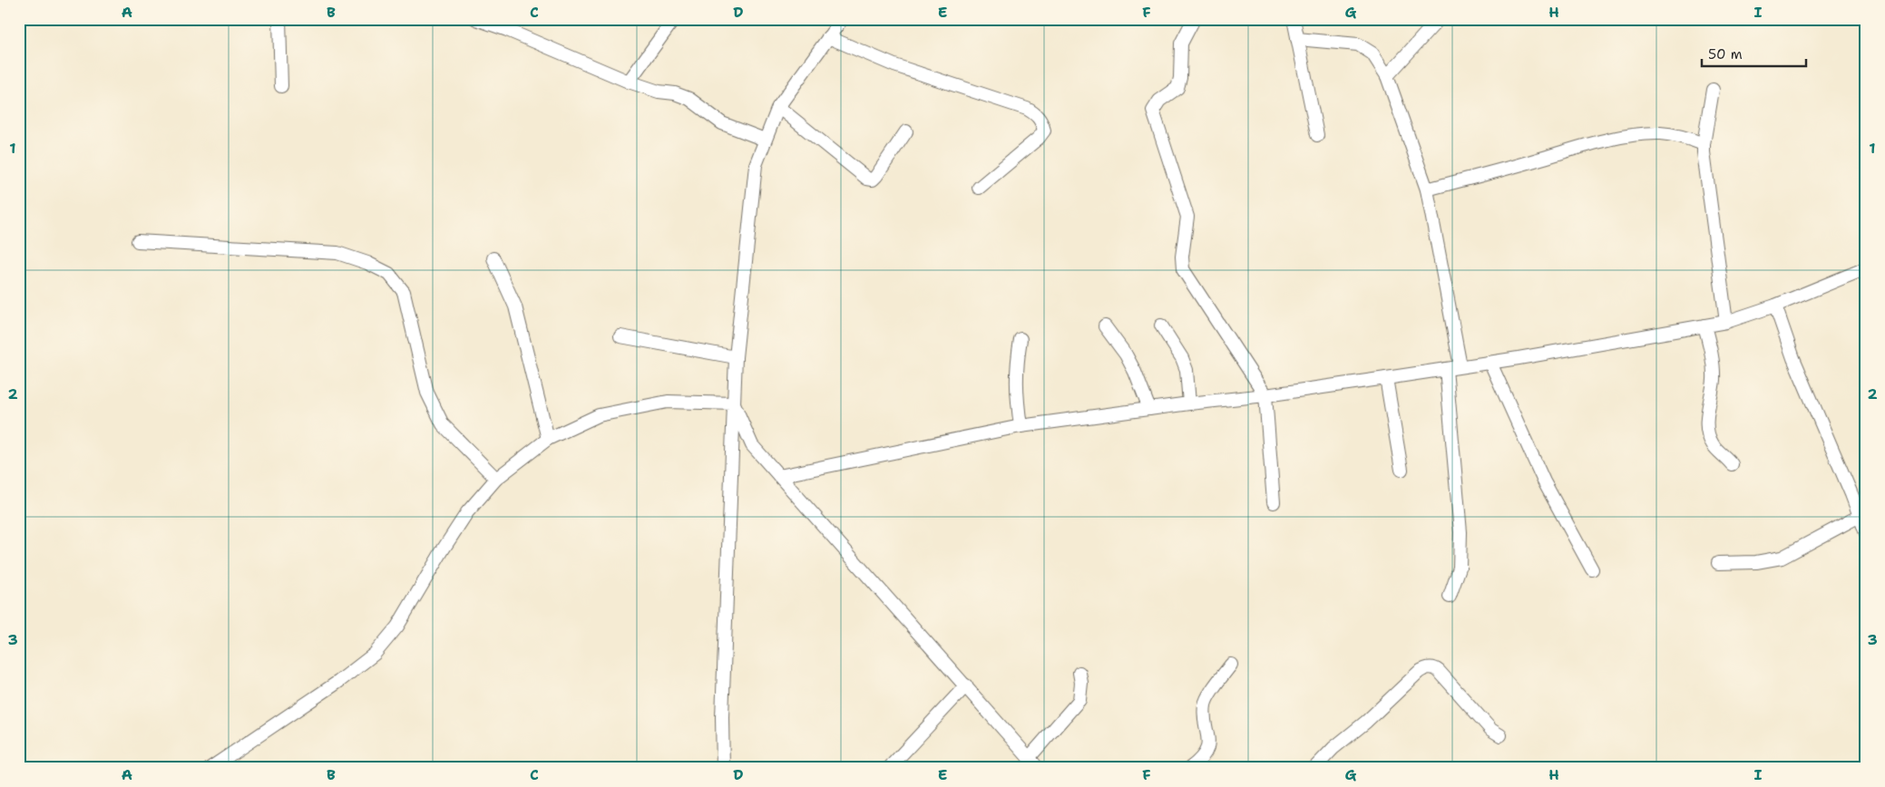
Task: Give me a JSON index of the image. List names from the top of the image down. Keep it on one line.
{"scale_bar":"50 m","grid":{"columns":["A","B","C","D","E","F","G","H","I"],"rows":["1","2","3"]}}
